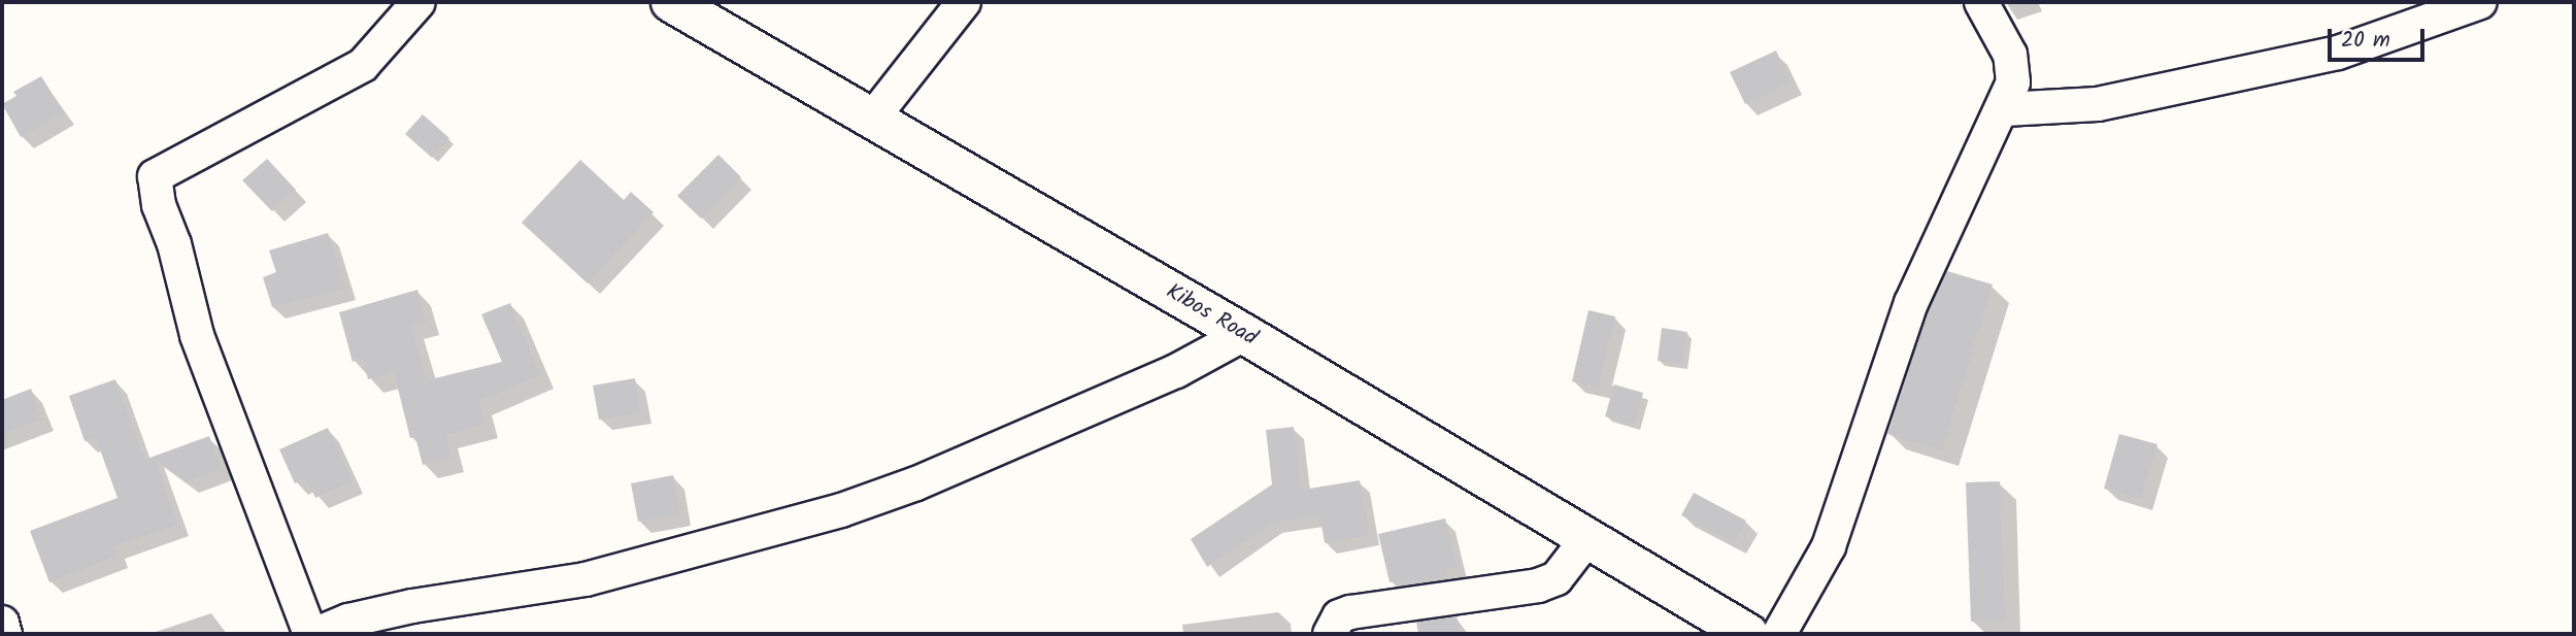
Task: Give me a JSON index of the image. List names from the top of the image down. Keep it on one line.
{"streets":{"main road":["Kibos Road"]},"scale_bar":"20 m"}
